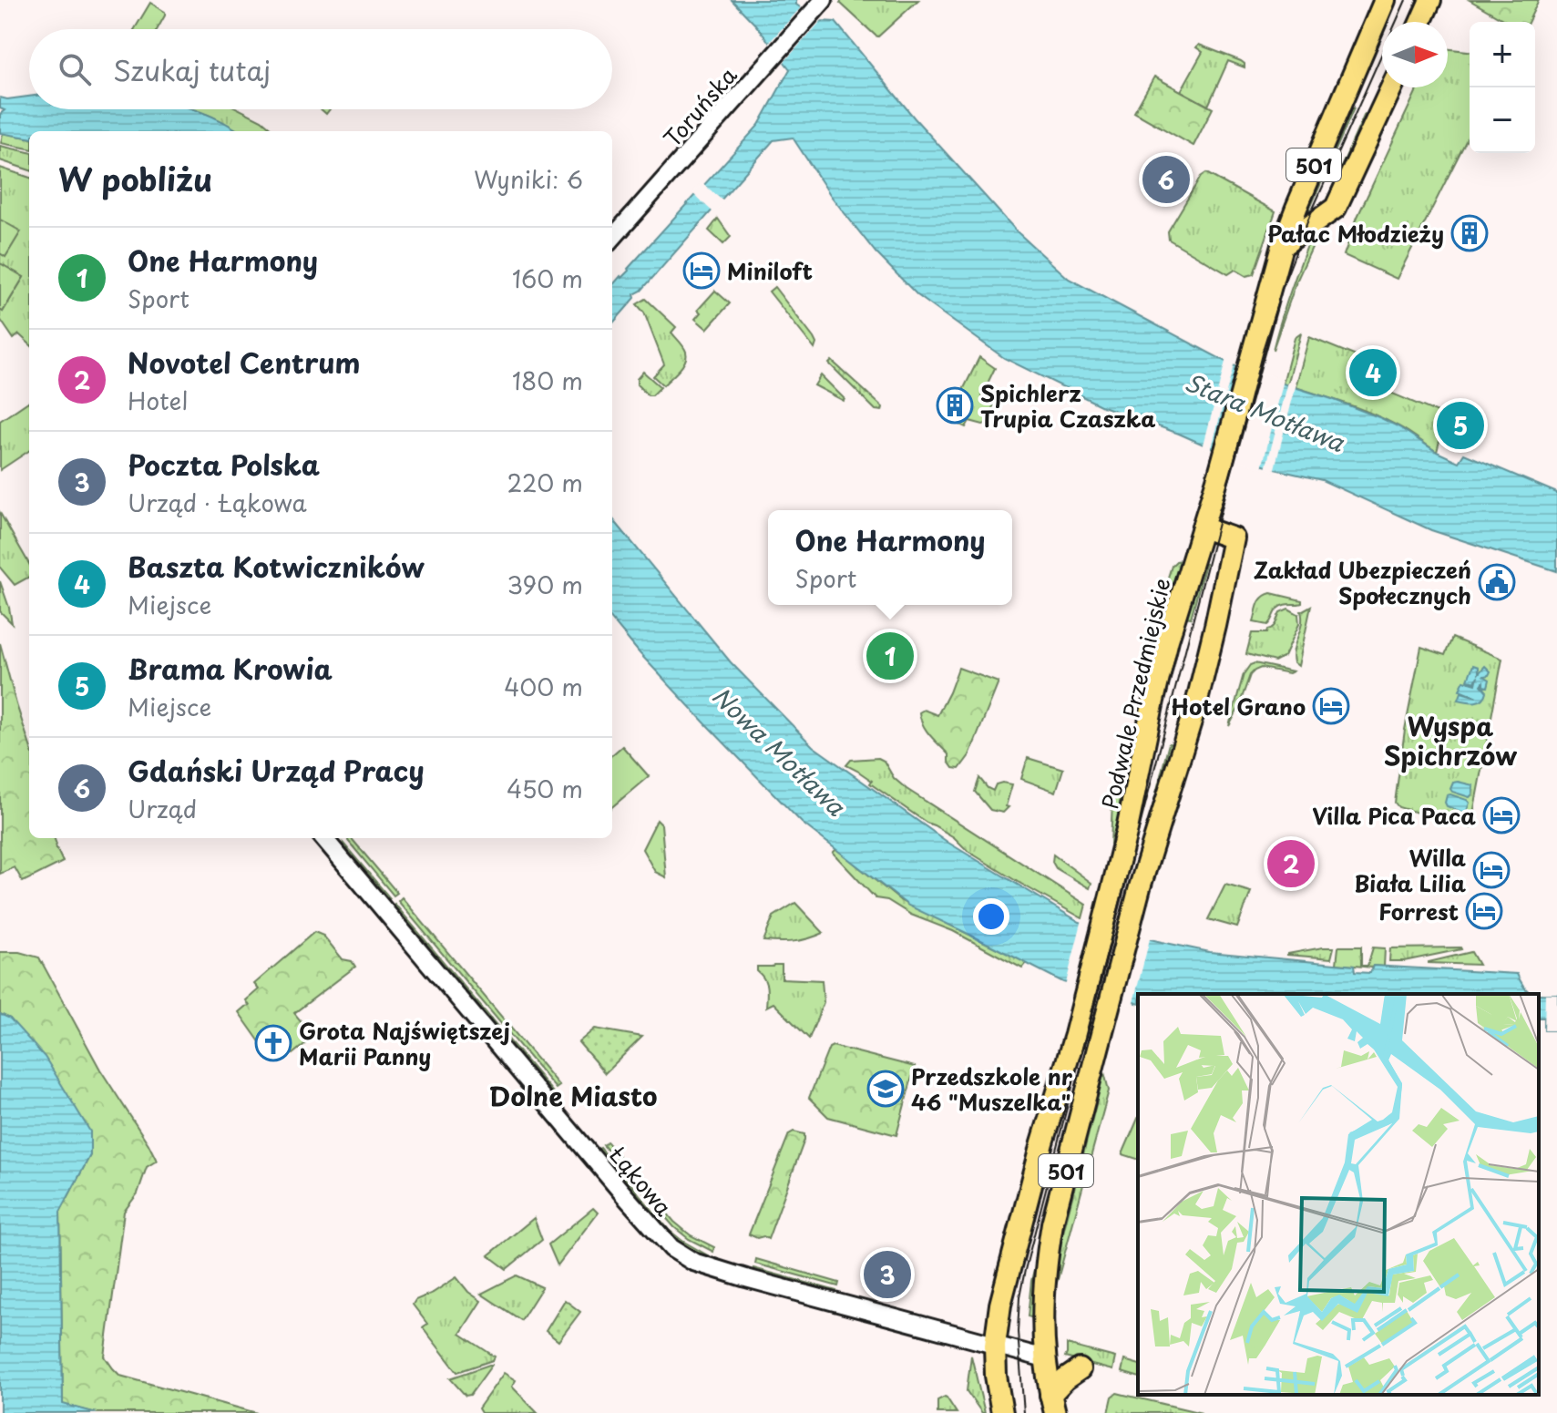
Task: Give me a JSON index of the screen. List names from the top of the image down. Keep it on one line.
{"streets":{"main road":["501","Podwale Przedmiejskie"],"street":["Toruńska","Łąkowa"]},"crossings":[["501","Podwale Przedmiejskie"],["501","Łąkowa"],["Podwale Przedmiejskie","Łąkowa"]],"districts":["Wyspa Spichrzów","Dolne Miasto"],"water":["Stara Motława","Nowa Motława"],"places":{"building":["Pałac Młodzieży","Spichlerz Trupia Czaszka"],"hotel":["Miniloft","Hotel Grano","Villa Pica Paca","Willa Biała Lilia","Forrest"],"public building":["Zakład Ubezpieczeń Społecznych"],"church":["Grota Najświętszej Marii Panny"],"school or university":["Przedszkole nr 46 \"Muszelka\""]},"north":"right","page":{"map_buttons":["+","−"],"search":"Szukaj tutaj","heading":["W pobliżu","Wyniki: 6"],"pins":["6","4","5","1","2","3"],"list":[{"mark":"1","name":"One Harmony","note":"Sport","value":"160 m"},{"mark":"2","name":"Novotel Centrum","note":"Hotel","value":"180 m"},{"mark":"3","name":"Poczta Polska","note":"Urząd · Łąkowa","value":"220 m"},{"mark":"4","name":"Baszta Kotwiczników","note":"Miejsce","value":"390 m"},{"mark":"5","name":"Brama Krowia","note":"Miejsce","value":"400 m"},{"mark":"6","name":"Gdański Urząd Pracy","note":"Urząd","value":"450 m"}],"popup":["One Harmony","Sport"]}}
